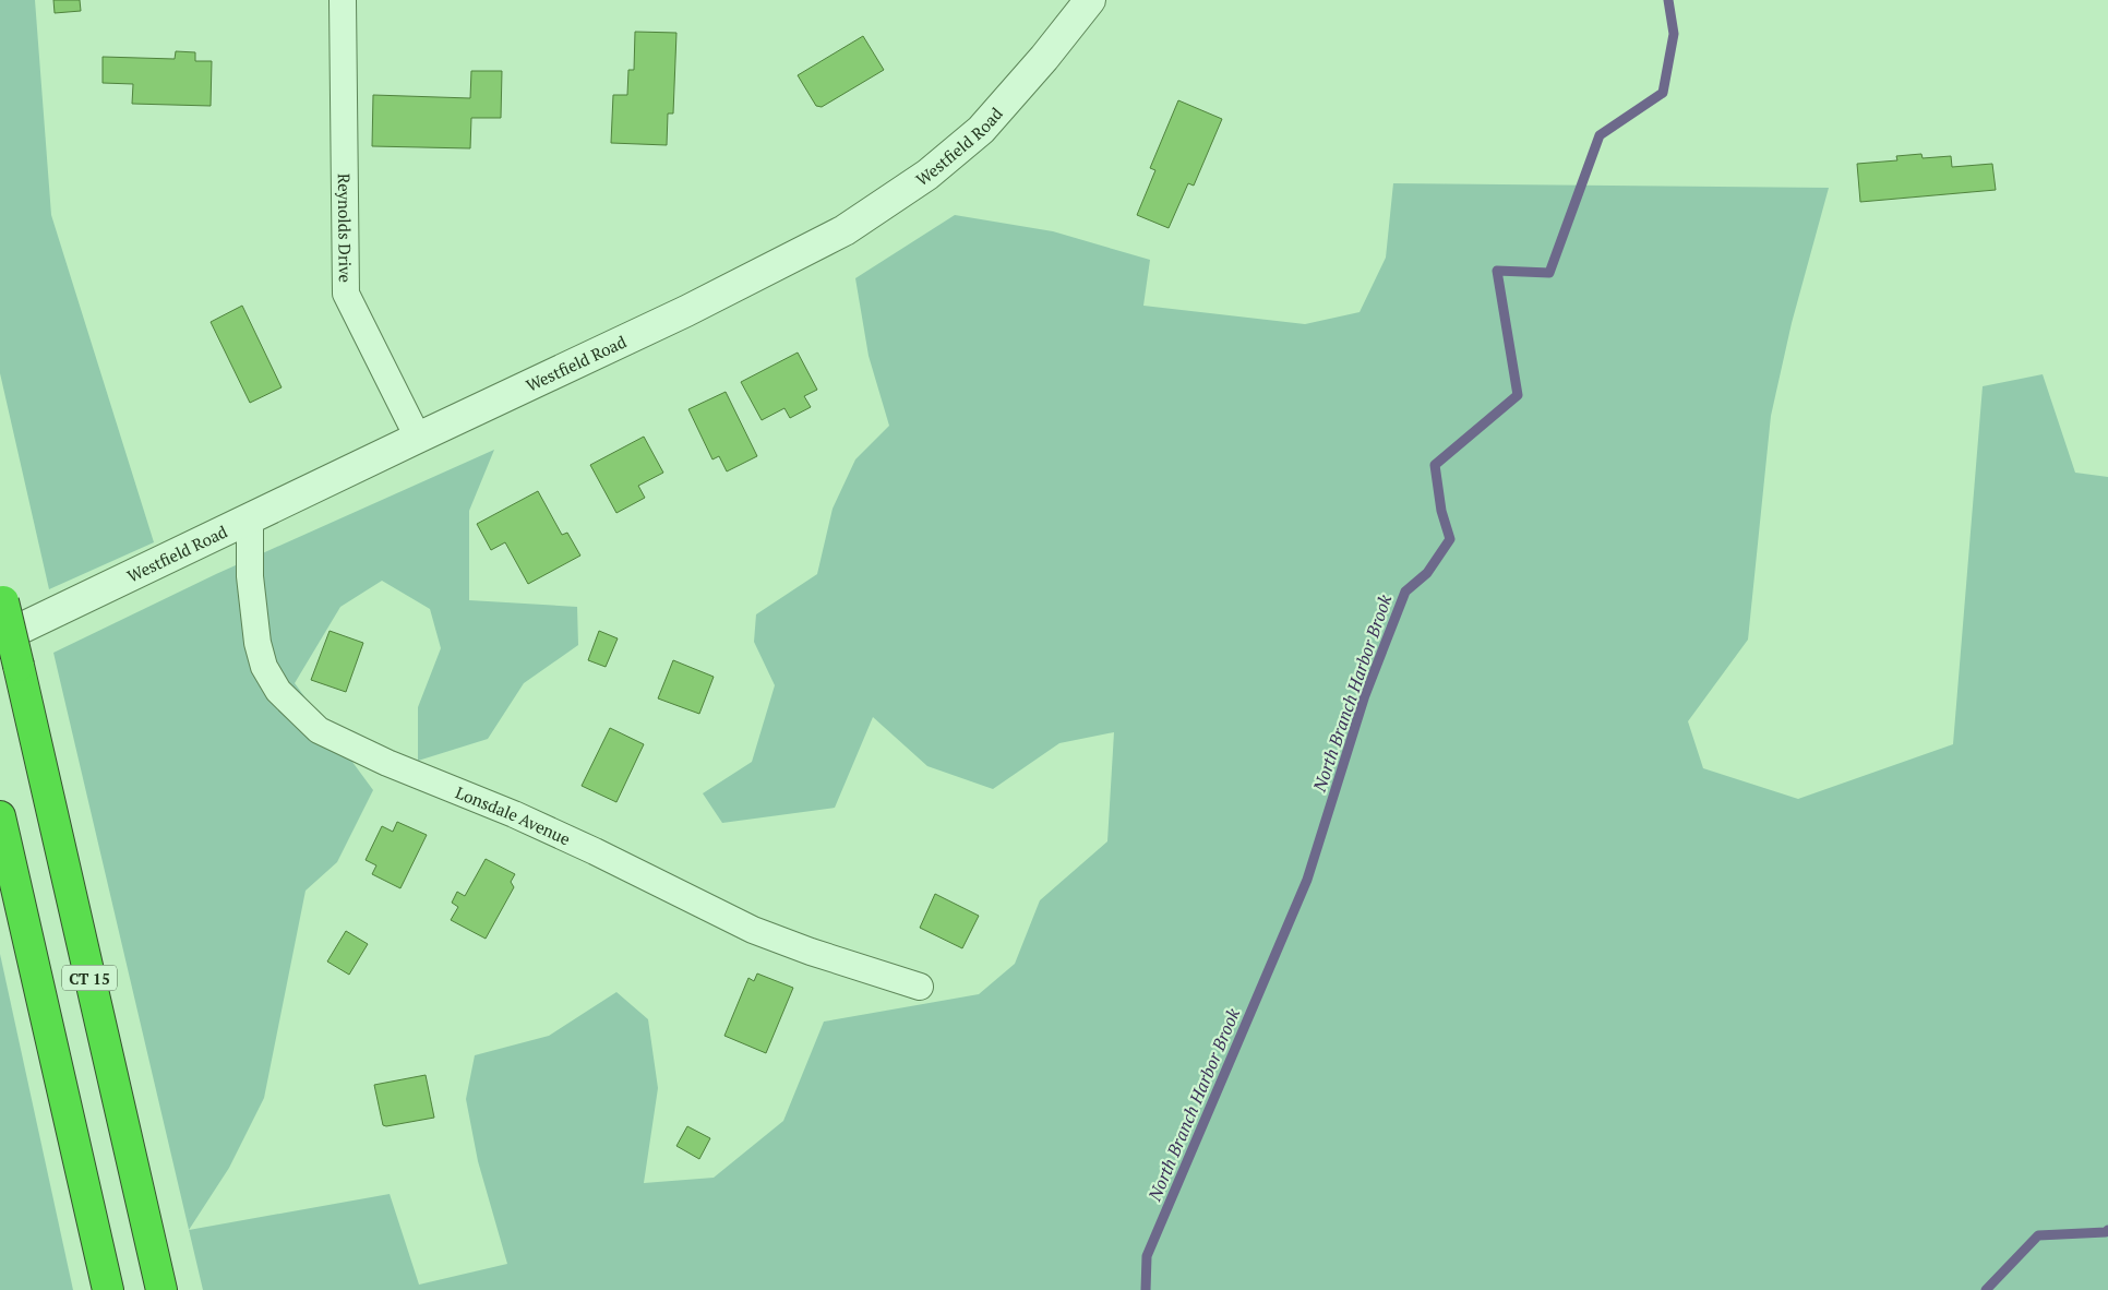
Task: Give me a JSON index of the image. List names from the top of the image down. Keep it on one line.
{"streets":{"highway":["CT 15"],"street":["Westfield Road","Reynolds Drive","Lonsdale Avenue"]},"crossings":[["Westfield Road","Reynolds Drive"],["Westfield Road","Lonsdale Avenue"]],"water":["North Branch Harbor Brook"]}
